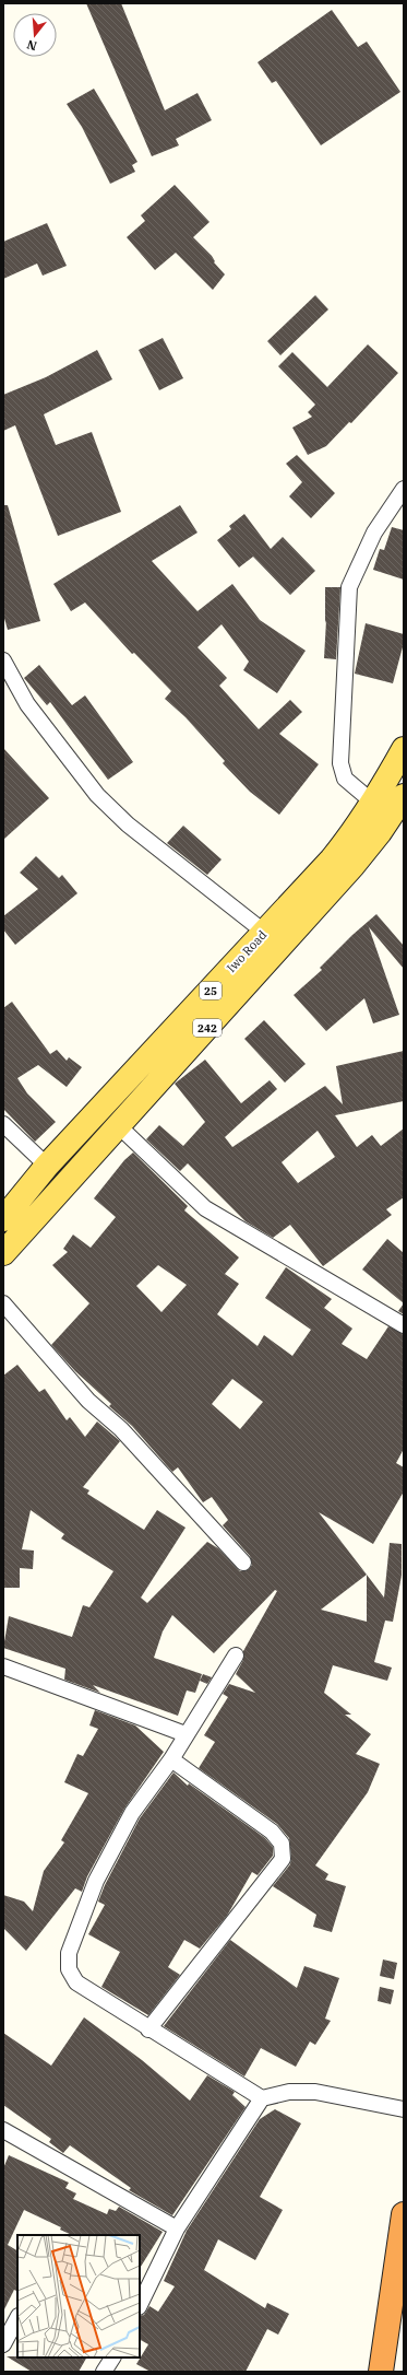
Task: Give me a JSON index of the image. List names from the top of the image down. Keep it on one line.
{"streets":{"main road":["Iwo Road","25","242"]},"north":"bottom"}
